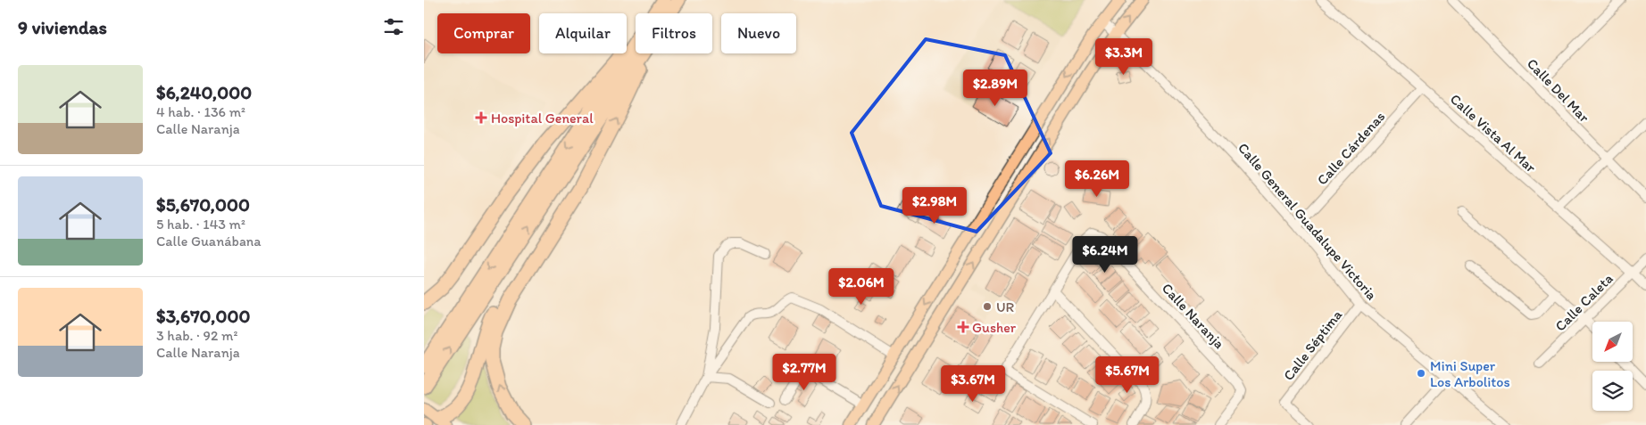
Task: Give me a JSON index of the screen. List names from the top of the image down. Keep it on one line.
{"streets":{"street":["Calle Del Mar","Calle Vista Al Mar","Calle Cárdenas","Calle General Guadalupe Victoria","Calle Caleta","Calle Naranja","Calle Séptima"]},"crossings":[["Calle Vista Al Mar","Calle Cárdenas"],["Calle Vista Al Mar","Calle Caleta"],["Calle Cárdenas","Calle General Guadalupe Victoria"],["Calle General Guadalupe Victoria","Calle Séptima"]],"places":{"health":["Hospital General","Gusher"],"other":["UR","Mini Super Los Arbolitos"]},"north":"bottom left","page":{"heading":"9 viviendas","chip":["Comprar","Alquilar","Filtros","Nuevo"],"price":["$3.3M","$2.89M","$6.26M","$2.98M","$6.24M","$2.06M","$2.77M","$5.67M","$3.67M"],"list":[{"name":"$6,240,000","note":"4 hab. · 136 m² · Calle Naranja"},{"name":"$5,670,000","note":"5 hab. · 143 m² · Calle Guanábana"},{"name":"$3,670,000","note":"3 hab. · 92 m² · Calle Naranja"}]}}
